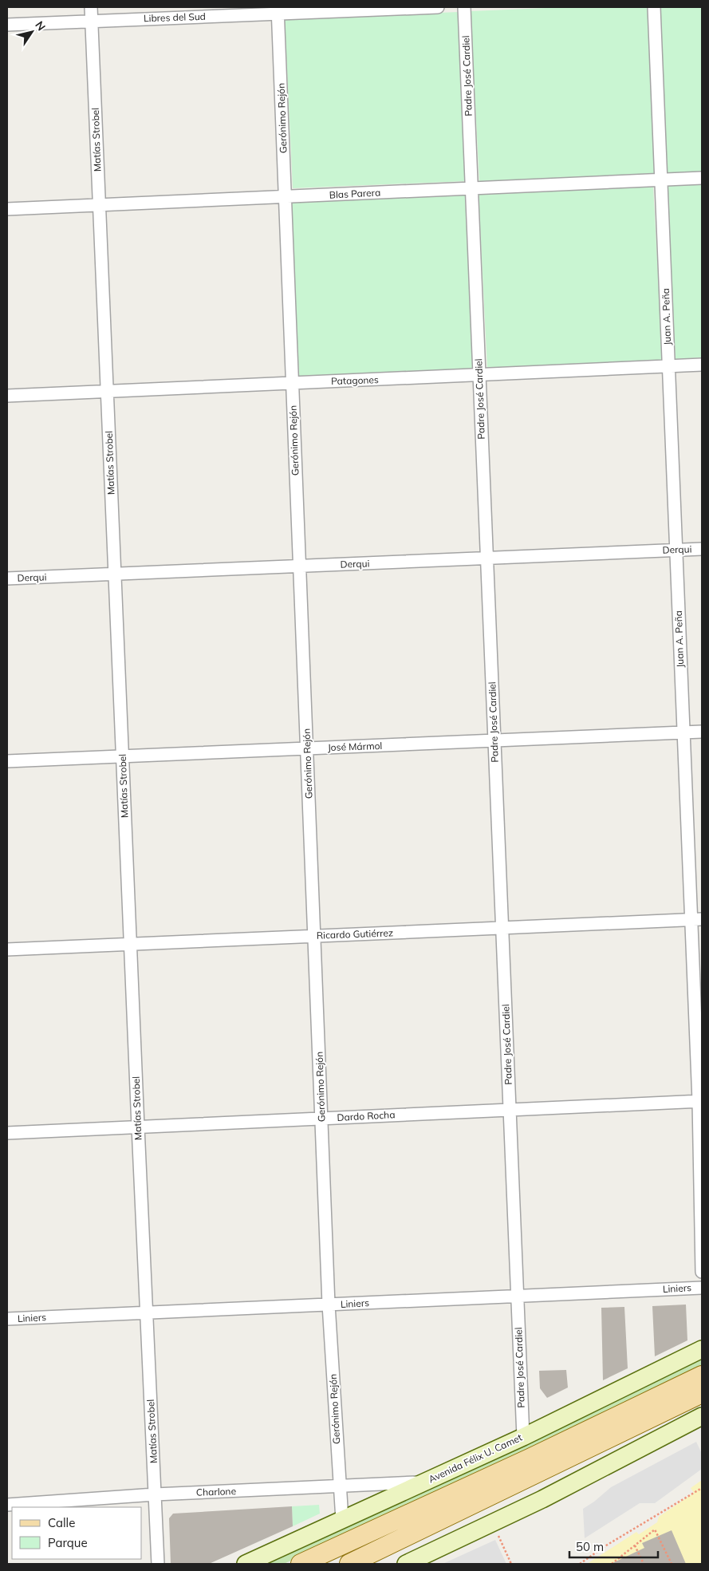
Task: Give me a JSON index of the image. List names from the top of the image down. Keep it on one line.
{"streets":{"main road":["Avenida Félix U. Camet"],"street":["Libres del Sud","Padre José Cardiel","Gerónimo Rejón","Matías Strobel","Blas Parera","Juan A. Peña","Patagones","Derqui","José Mármol","Ricardo Gutiérrez","Dardo Rocha","Liniers","Charlone"]},"crossings":[["Libres del Sud","Gerónimo Rejón"],["Libres del Sud","Matías Strobel"],["Padre José Cardiel","Blas Parera"],["Padre José Cardiel","Patagones"],["Padre José Cardiel","Derqui"],["Padre José Cardiel","José Mármol"],["Padre José Cardiel","Ricardo Gutiérrez"],["Padre José Cardiel","Dardo Rocha"],["Padre José Cardiel","Liniers"],["Padre José Cardiel","Avenida Félix U. Camet"],["Gerónimo Rejón","Blas Parera"],["Gerónimo Rejón","Patagones"],["Gerónimo Rejón","Derqui"],["Gerónimo Rejón","José Mármol"],["Gerónimo Rejón","Ricardo Gutiérrez"],["Gerónimo Rejón","Dardo Rocha"],["Gerónimo Rejón","Liniers"],["Gerónimo Rejón","Avenida Félix U. Camet"],["Gerónimo Rejón","Charlone"],["Matías Strobel","Blas Parera"],["Matías Strobel","Patagones"],["Matías Strobel","Derqui"],["Matías Strobel","José Mármol"],["Matías Strobel","Ricardo Gutiérrez"],["Matías Strobel","Dardo Rocha"],["Matías Strobel","Liniers"],["Matías Strobel","Charlone"],["Blas Parera","Juan A. Peña"],["Juan A. Peña","Patagones"],["Juan A. Peña","Derqui"],["Juan A. Peña","José Mármol"],["Juan A. Peña","Ricardo Gutiérrez"],["Juan A. Peña","Dardo Rocha"],["Avenida Félix U. Camet","Charlone"]],"legend":["Calle","Parque"],"scale_bar":"50 m","north":"top right"}
